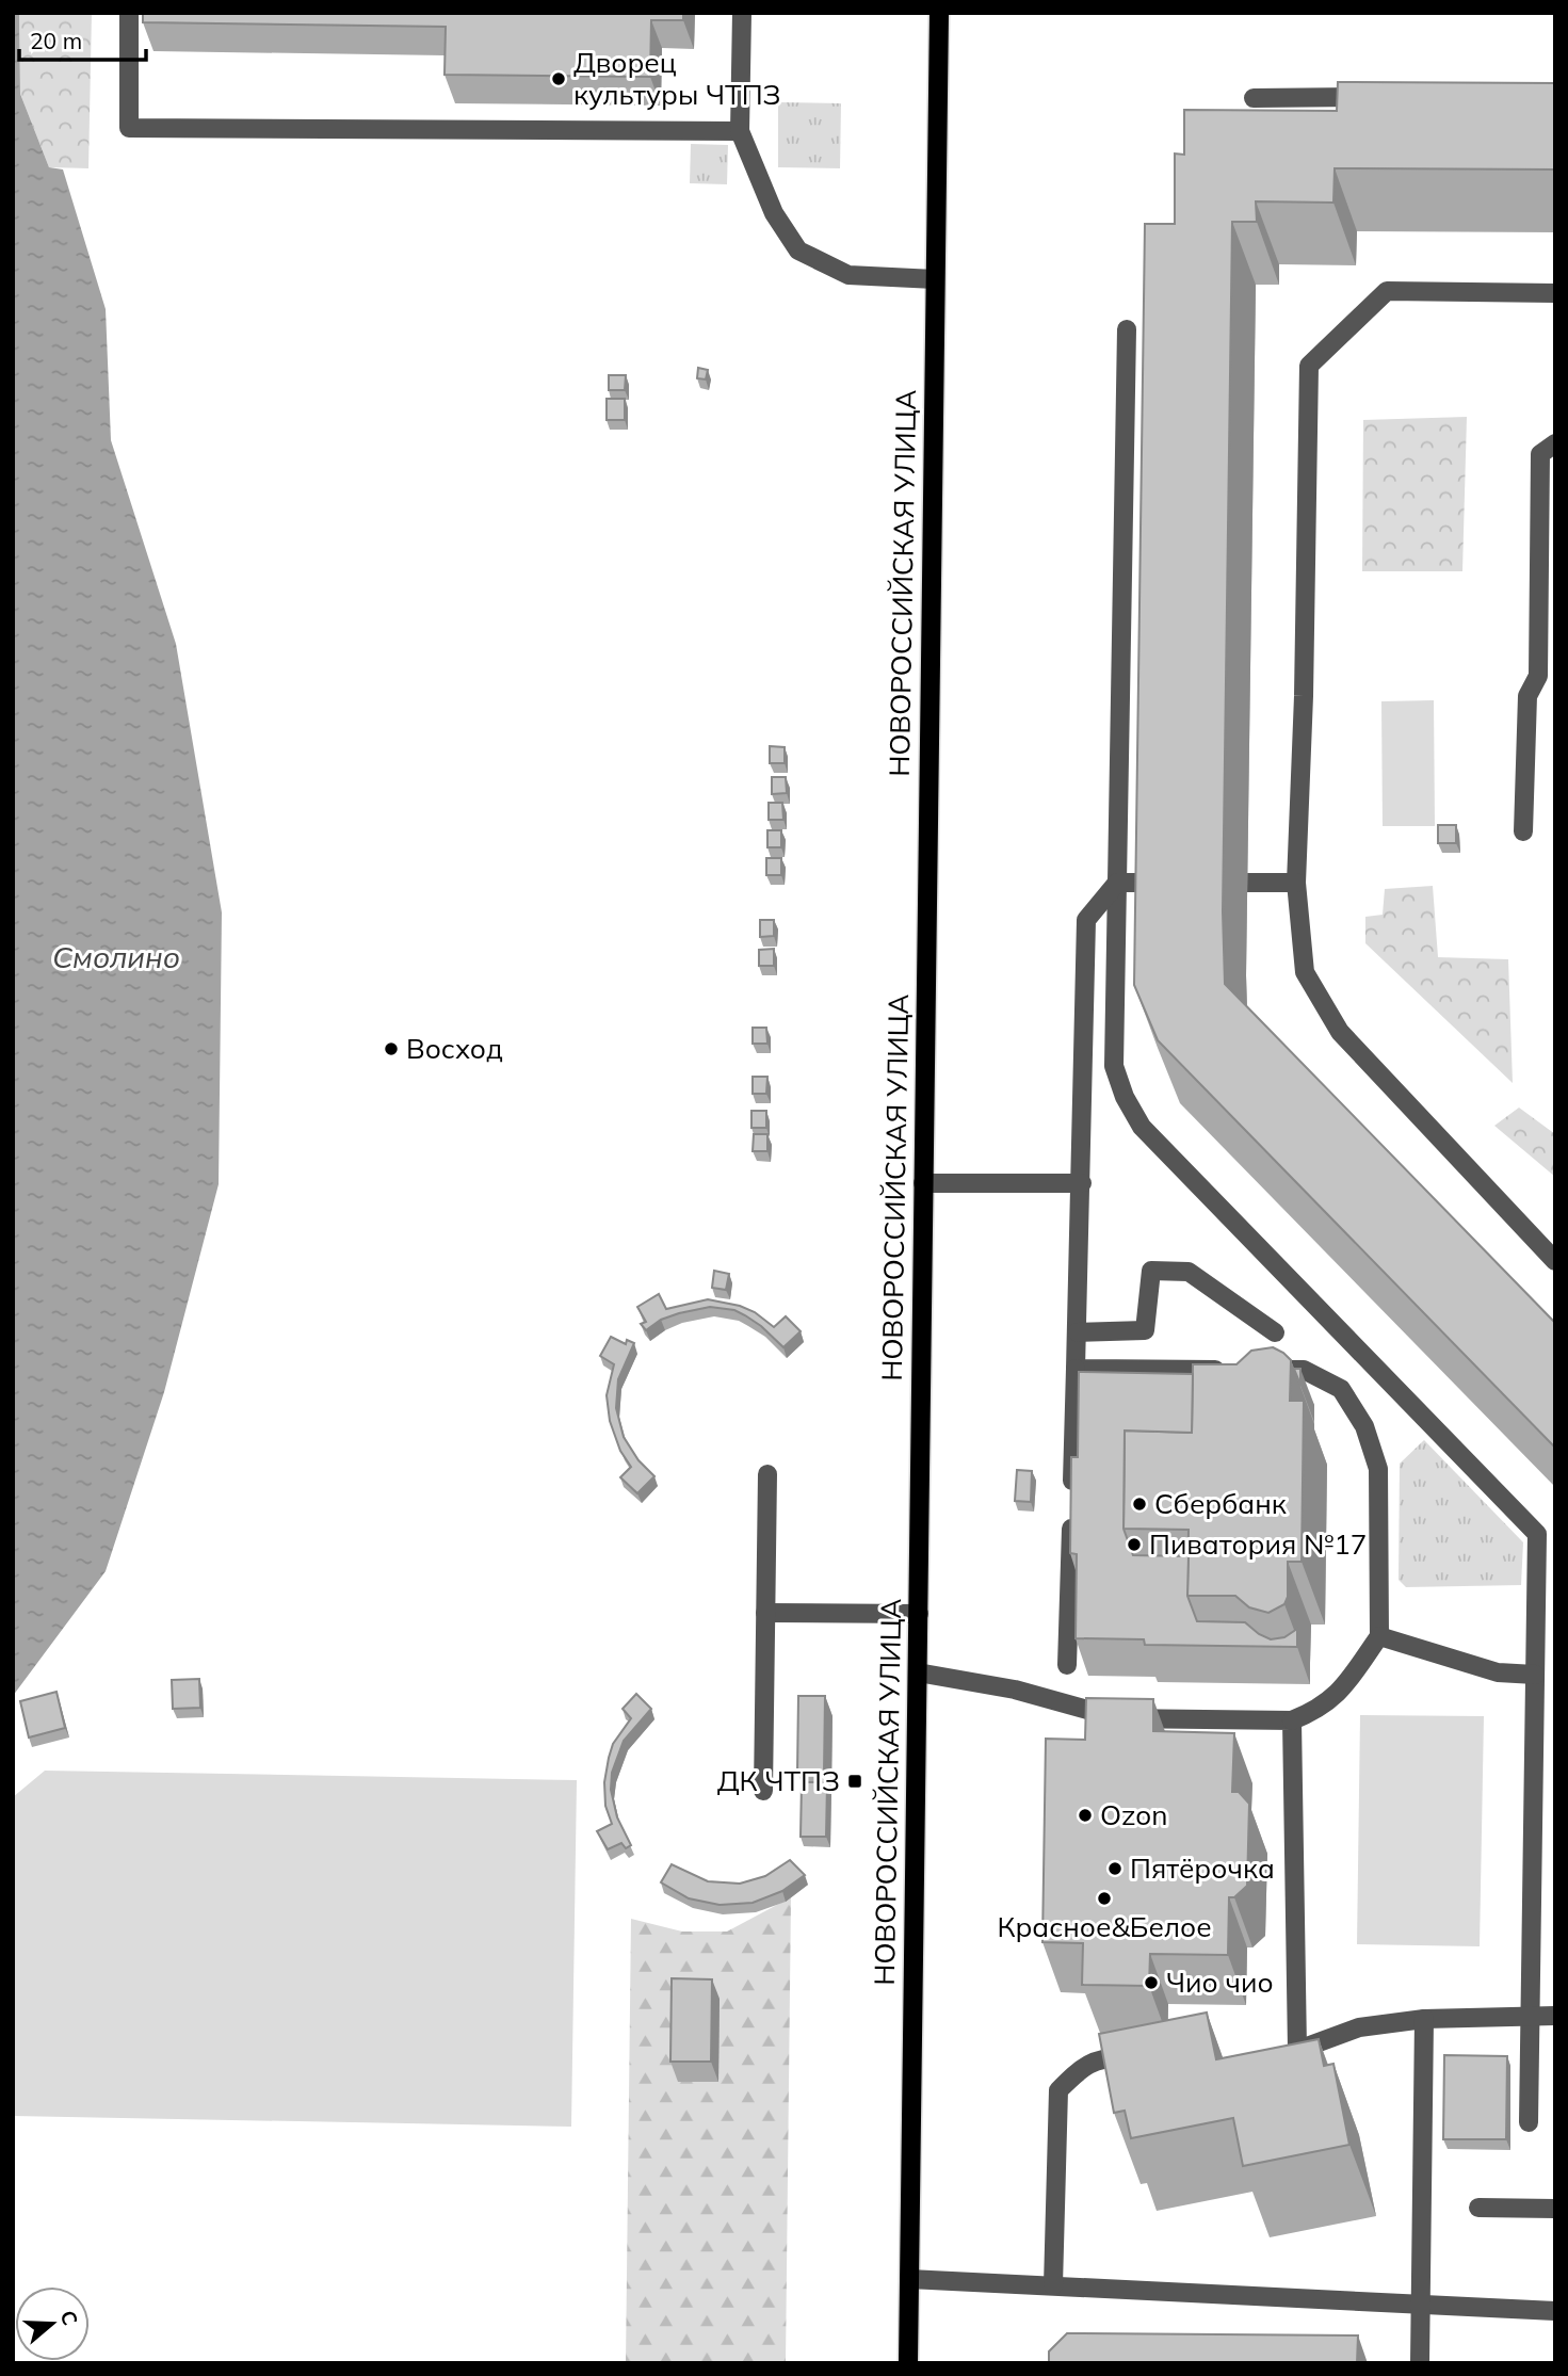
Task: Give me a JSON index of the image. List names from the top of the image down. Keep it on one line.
{"streets":{"main road":["НОВОРОССИЙСКАЯ УЛИЦА"]},"water":["Смолино"],"places":{"other":["Дворец культуры ЧТПЗ","Восход","Сбербанк","Пиватория №17","Ozon","Пятёрочка","Красное&Белое","Чио чио"],"transit":["ДК ЧТПЗ"]},"scale_bar":"20 m","north":"right"}
